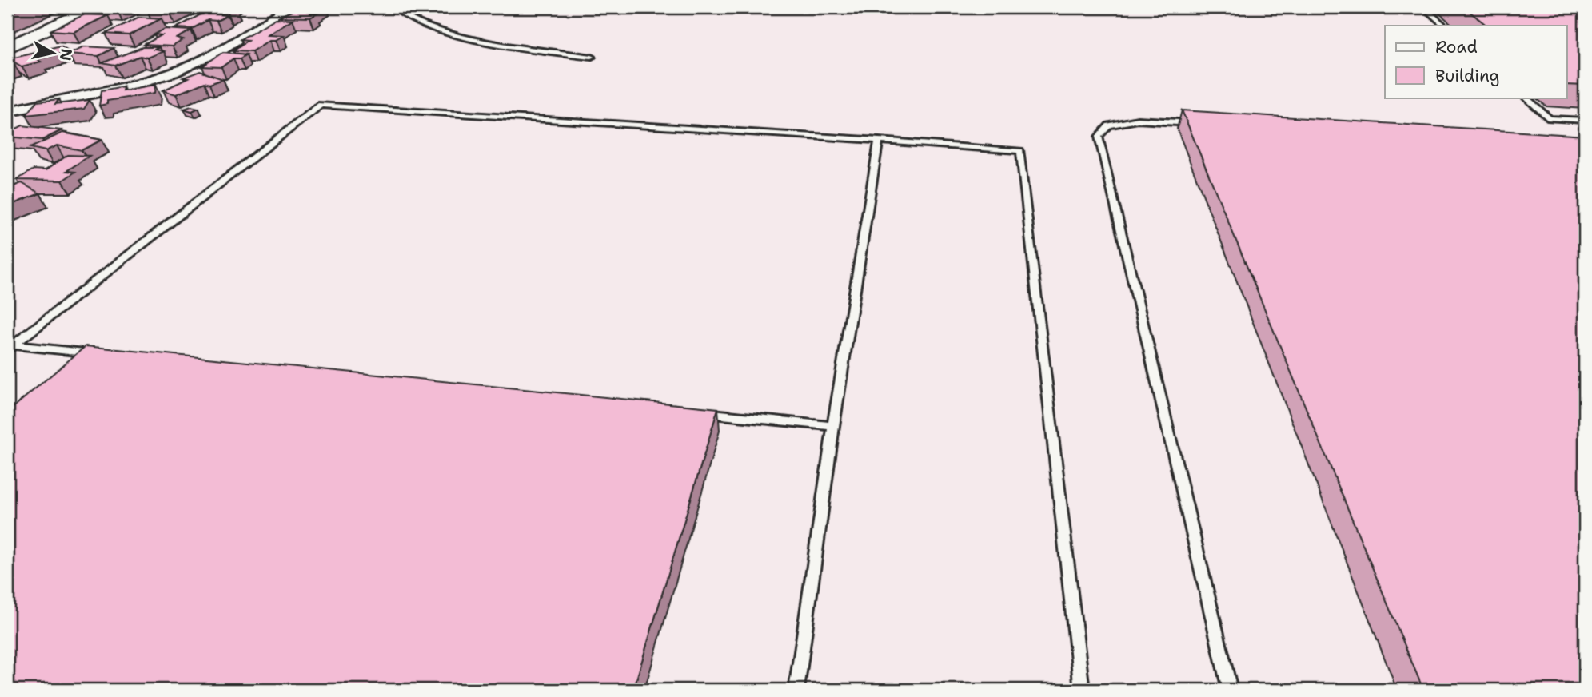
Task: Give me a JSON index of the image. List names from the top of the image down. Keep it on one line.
{"legend":["Road","Building"],"north":"right"}
